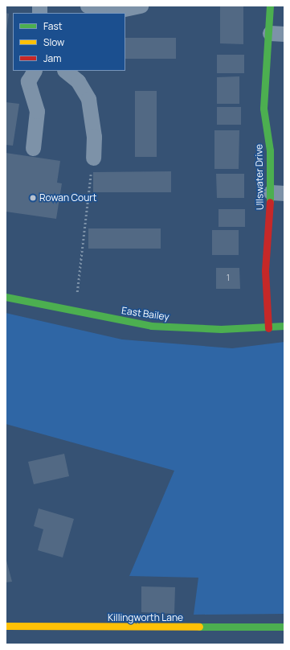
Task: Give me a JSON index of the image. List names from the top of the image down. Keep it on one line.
{"streets":{"street":["Ullswater Drive","East Bailey","Killingworth Lane"]},"crossings":[["Ullswater Drive","East Bailey"]],"places":["Rowan Court"],"house_numbers":["1"],"legend":["Fast","Slow","Jam"]}
